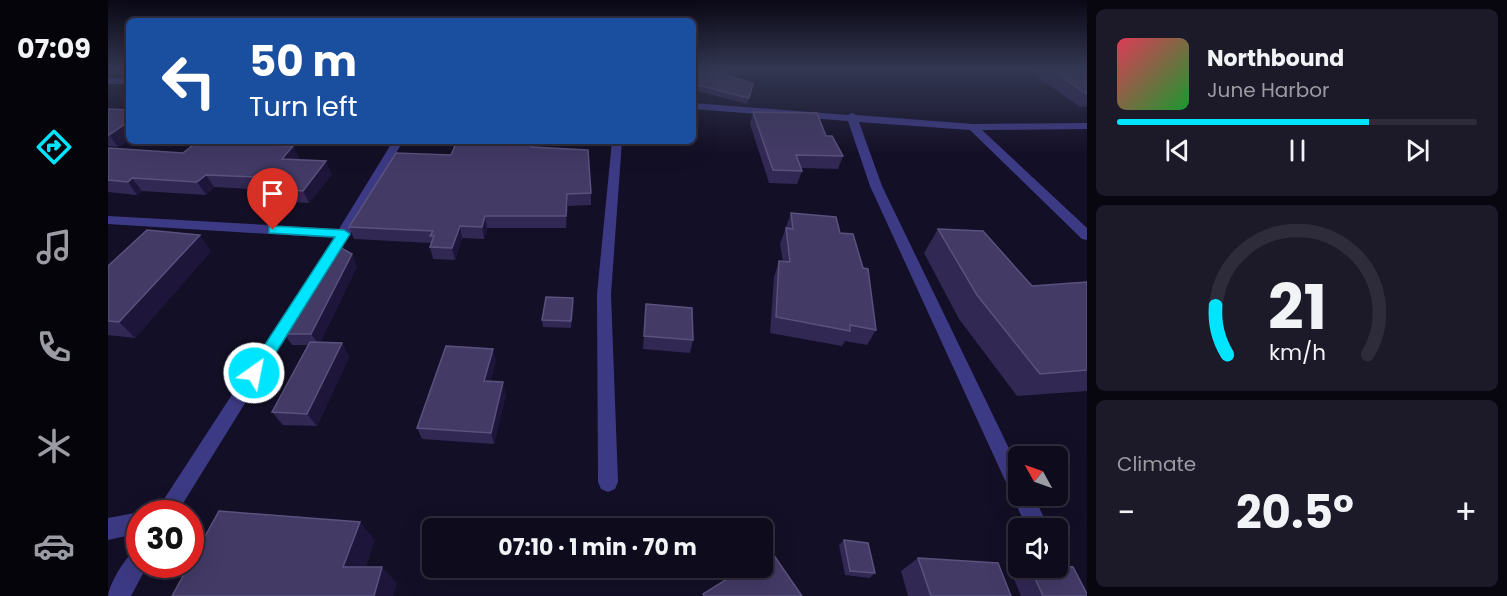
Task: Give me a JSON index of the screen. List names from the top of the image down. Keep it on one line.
{"north":"top left","page":{"tabs":"07:09","turn":["50 m","Turn left"],"song":["Northbound","June Harbor"],"tile":"Climate","heat":["−","20.5°","+"],"limit":"30","trip":"07:10 · 1 min · 70 m","gauge":["21","km/h"]}}
